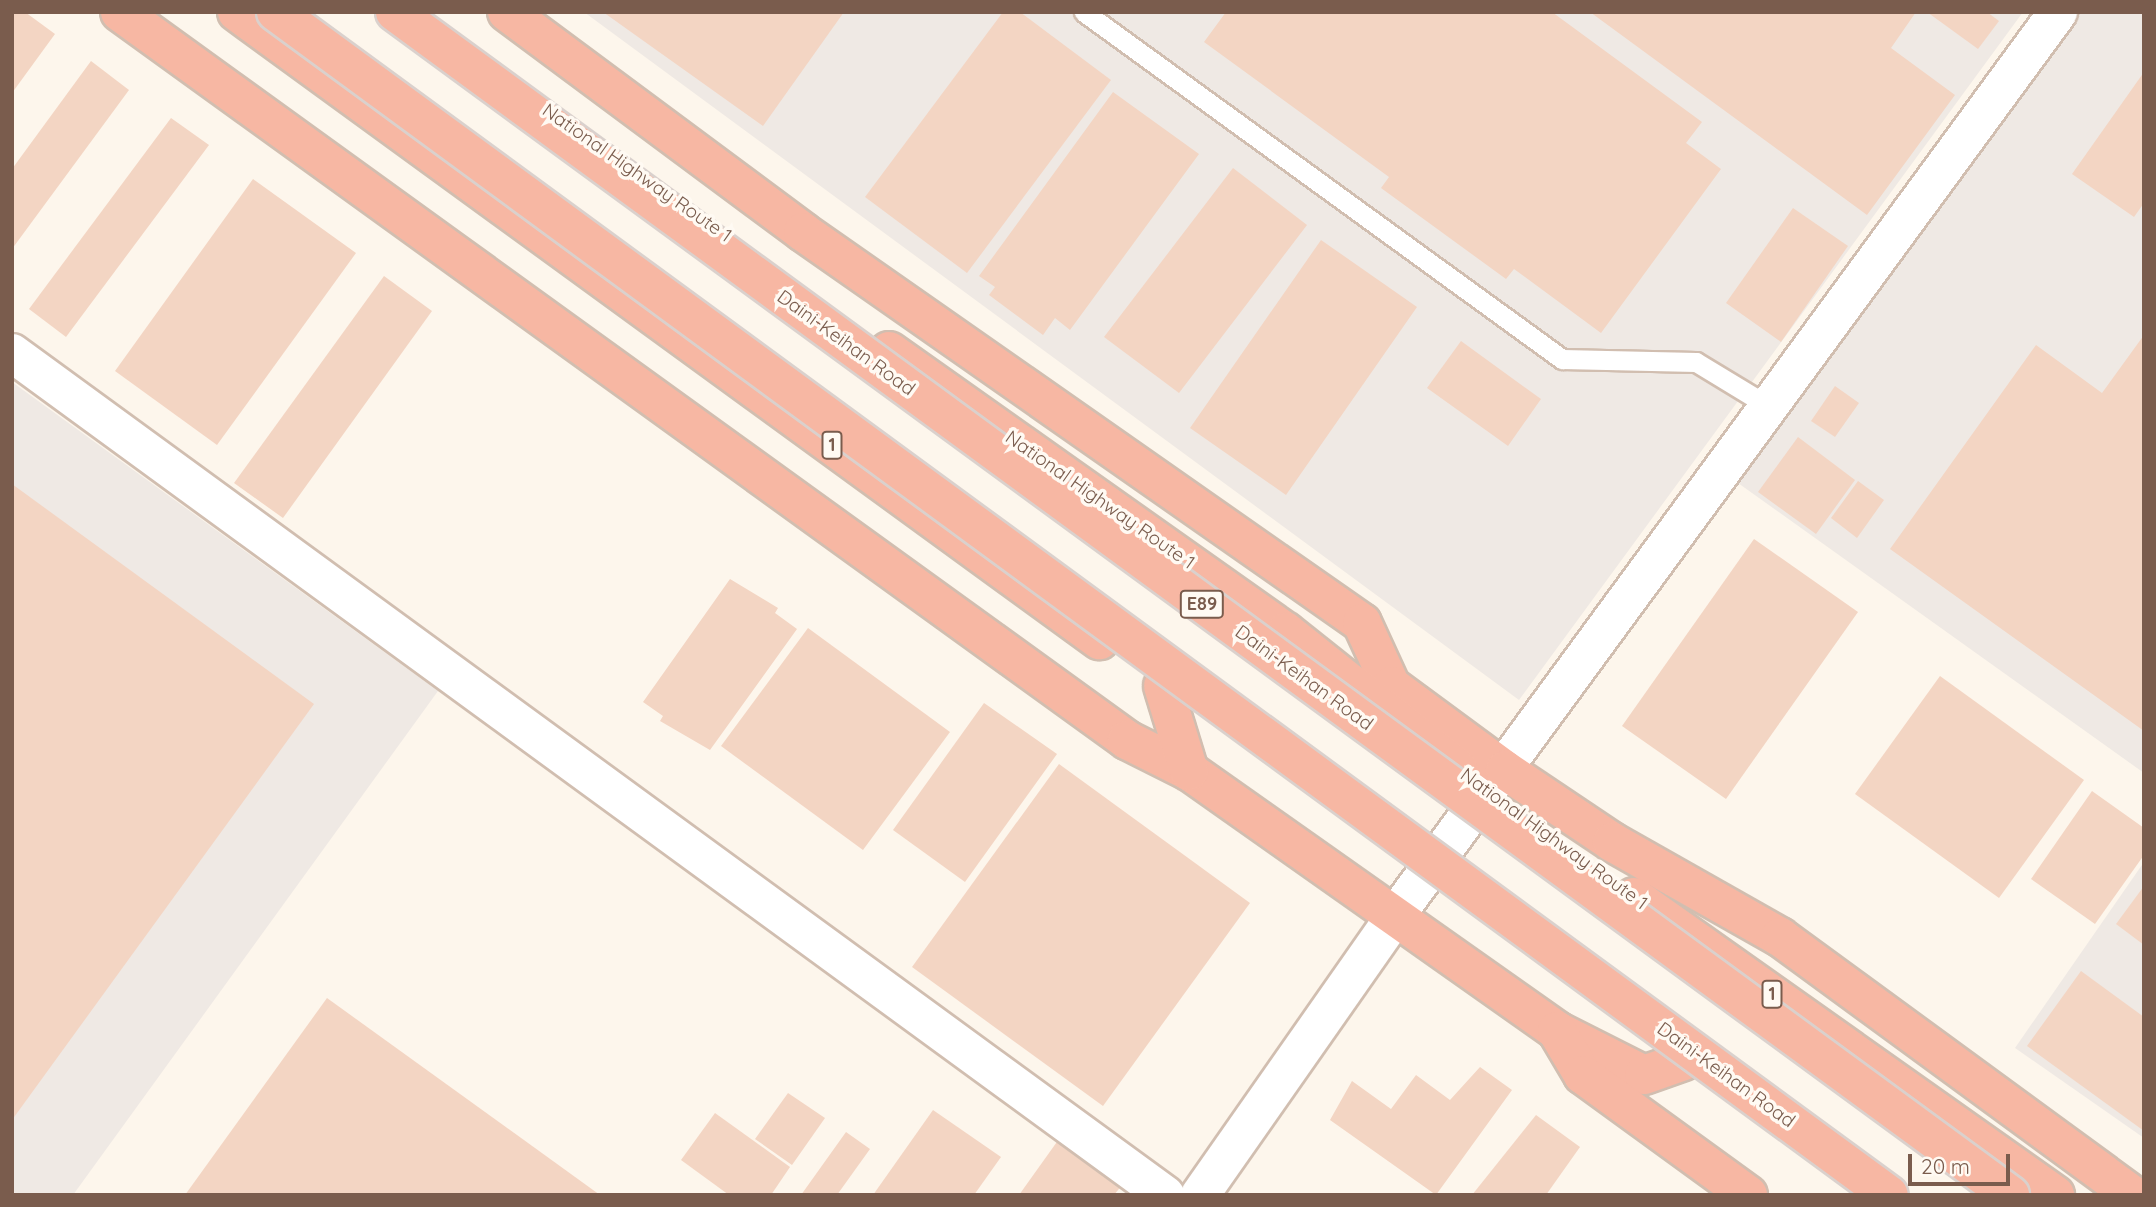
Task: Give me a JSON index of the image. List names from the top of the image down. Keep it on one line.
{"streets":{"highway":["National Highway Route 1","Daini-Keihan Road","1","E89"]},"scale_bar":"20 m"}
